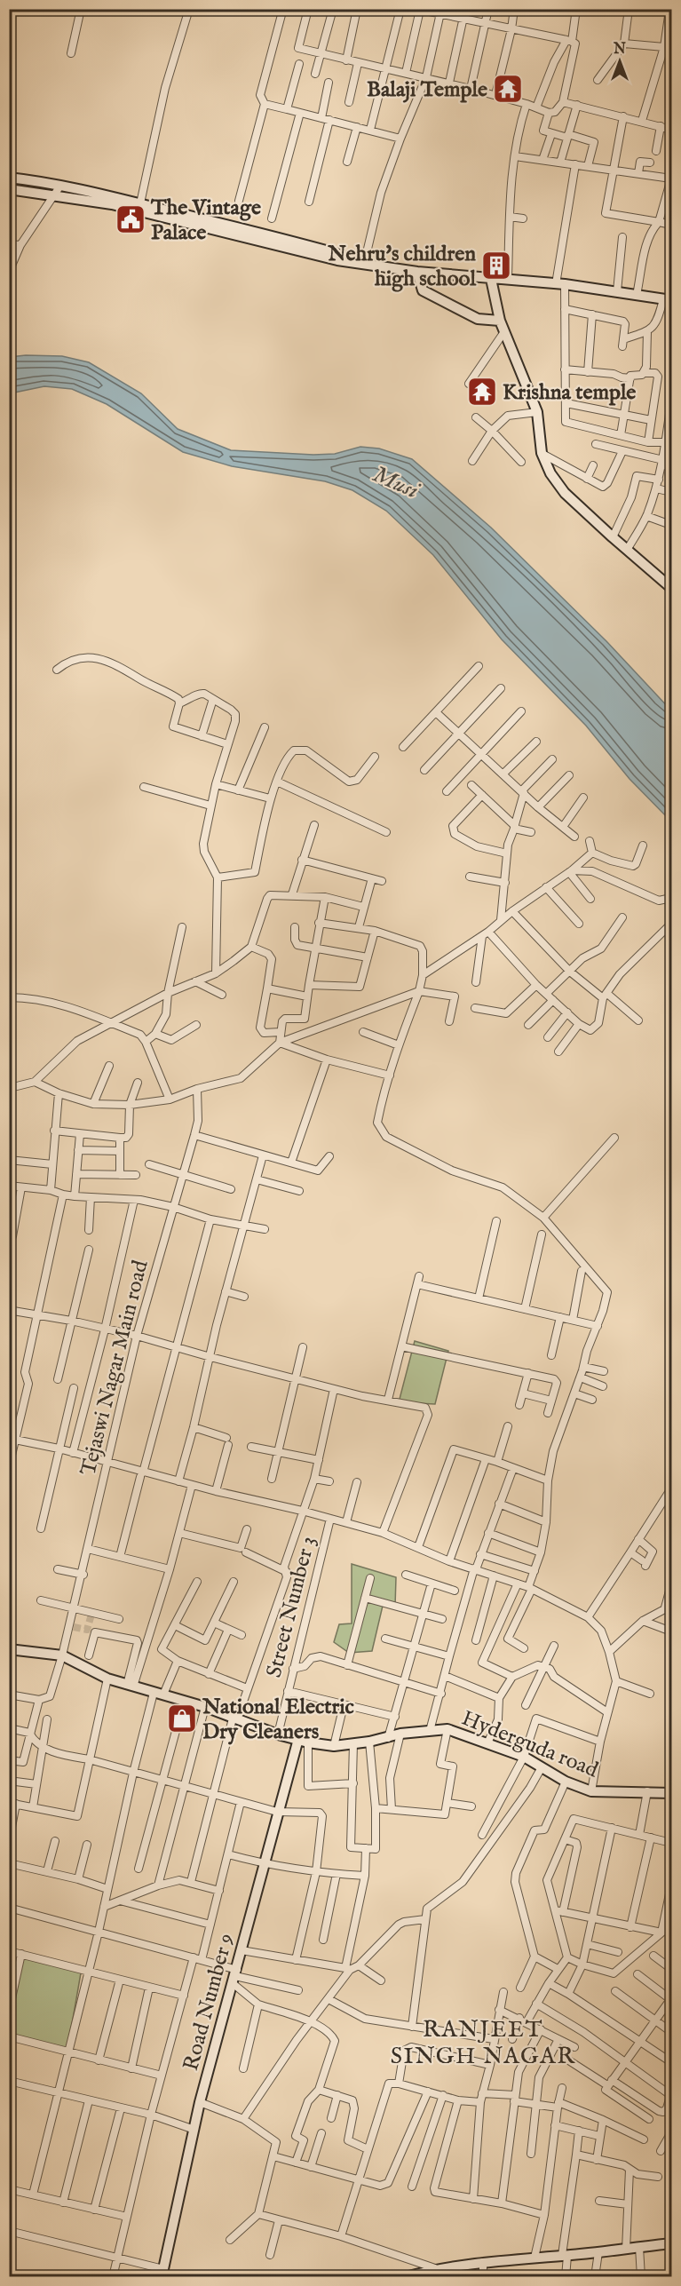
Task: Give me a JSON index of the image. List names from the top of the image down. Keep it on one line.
{"streets":{"street":["Tejaswi Nagar Main road","Street Number 3","Hyderguda road","Road Number 9"]},"crossings":[["Tejaswi Nagar Main road","Hyderguda road"],["Street Number 3","Hyderguda road"],["Hyderguda road","Road Number 9"]],"districts":["RANJEET SINGH NAGAR"],"water":["Musi"],"places":{"temple":["Balaji Temple","Krishna temple"],"public building":["The Vintage Palace"],"building":["Nehru's children high school"],"shop":["National Electric Dry Cleaners"]},"north":"top"}
